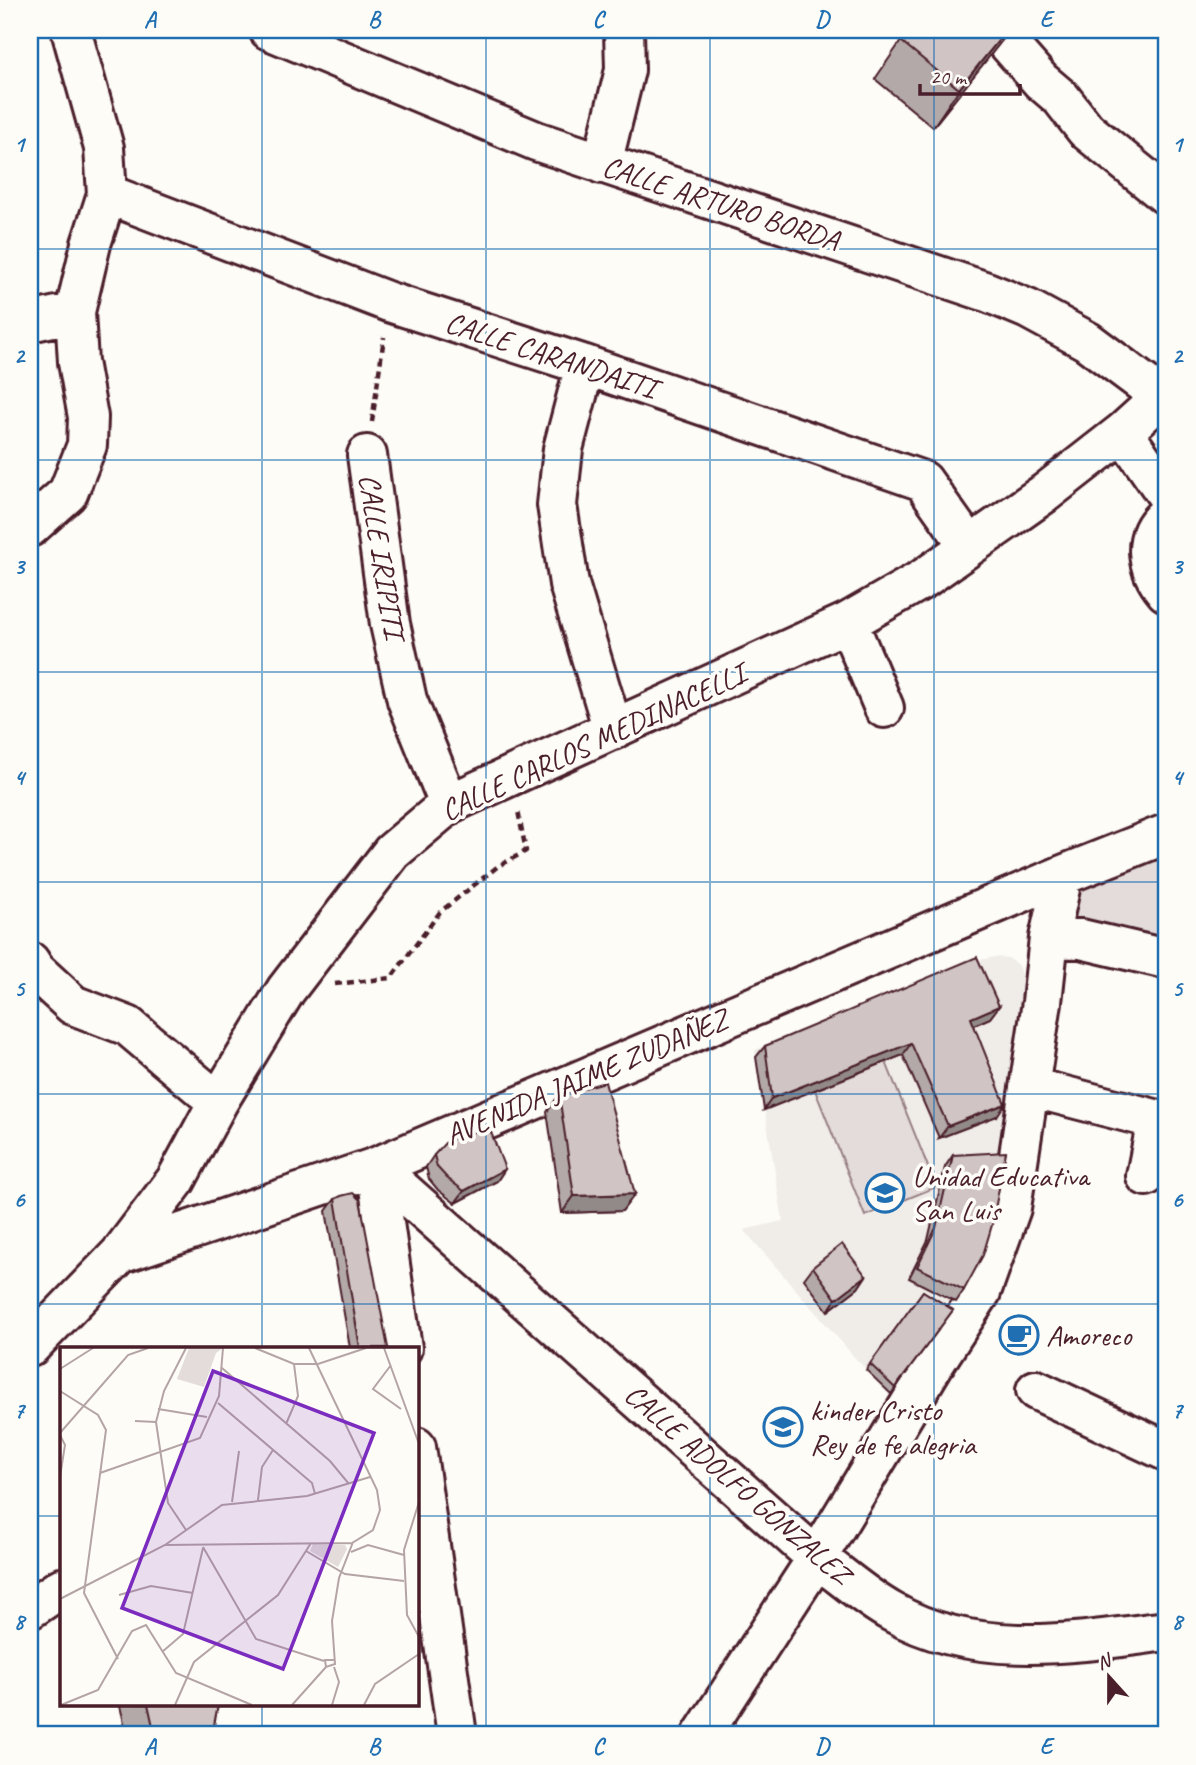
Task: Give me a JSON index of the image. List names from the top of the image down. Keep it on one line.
{"streets":{"street":["CALLE ARTURO BORDA","CALLE CARANDAITI","CALLE IRIPITI","CALLE CARLOS MEDINACELLI","AVENIDA JAIME ZUDAÑEZ","CALLE ADOLFO GONZALEZ"]},"crossings":[["CALLE ARTURO BORDA","CALLE CARLOS MEDINACELLI"],["CALLE CARANDAITI","CALLE IRIPITI"],["CALLE CARANDAITI","CALLE CARLOS MEDINACELLI"],["CALLE IRIPITI","CALLE CARLOS MEDINACELLI"],["CALLE CARLOS MEDINACELLI","AVENIDA JAIME ZUDAÑEZ"],["AVENIDA JAIME ZUDAÑEZ","CALLE ADOLFO GONZALEZ"]],"places":{"school or university":["Unidad Educativa San Luis","kinder Cristo Rey de fe alegria"],"cafe":["Amoreco"]},"scale_bar":"20 m","north":"top","grid":{"columns":["A","B","C","D","E"],"rows":["1","2","3","4","5","6","7","8"]}}
